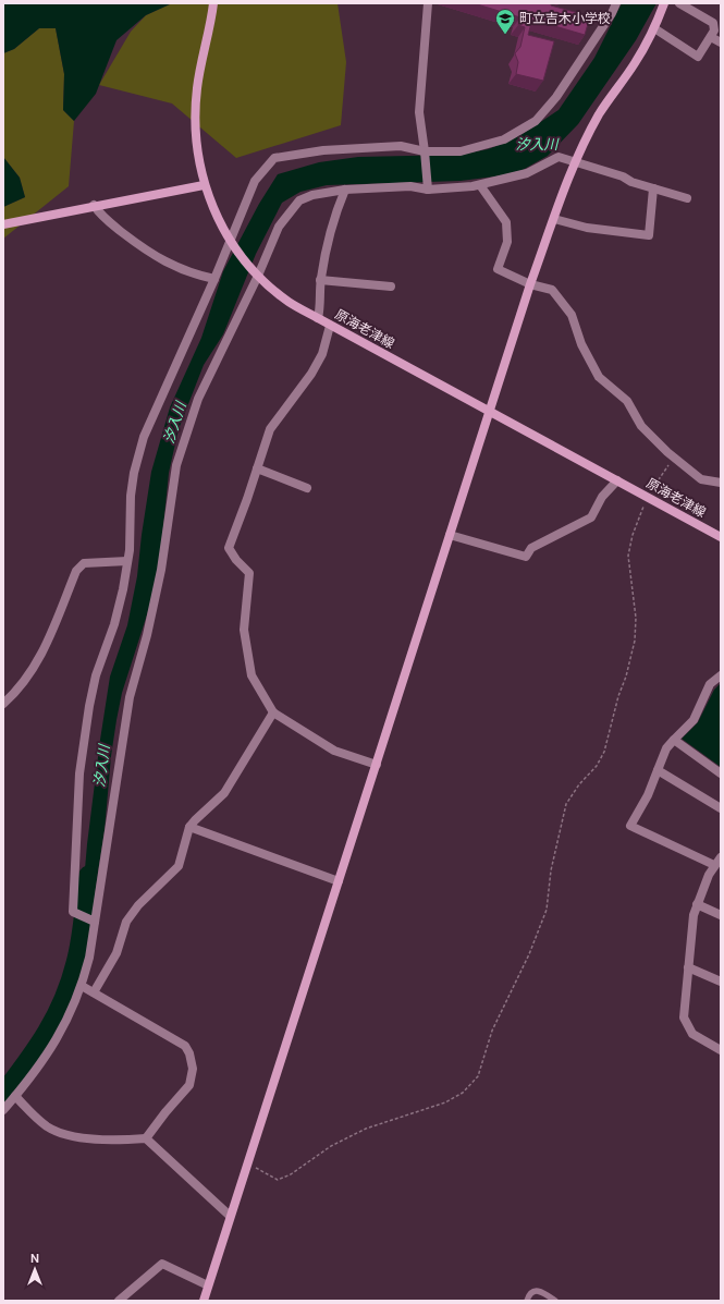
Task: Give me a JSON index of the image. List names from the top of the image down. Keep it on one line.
{"streets":{"street":["原海老津線"]},"water":["汐入川"],"places":{"school or university":["町立吉木小学校"]},"north":"top"}
